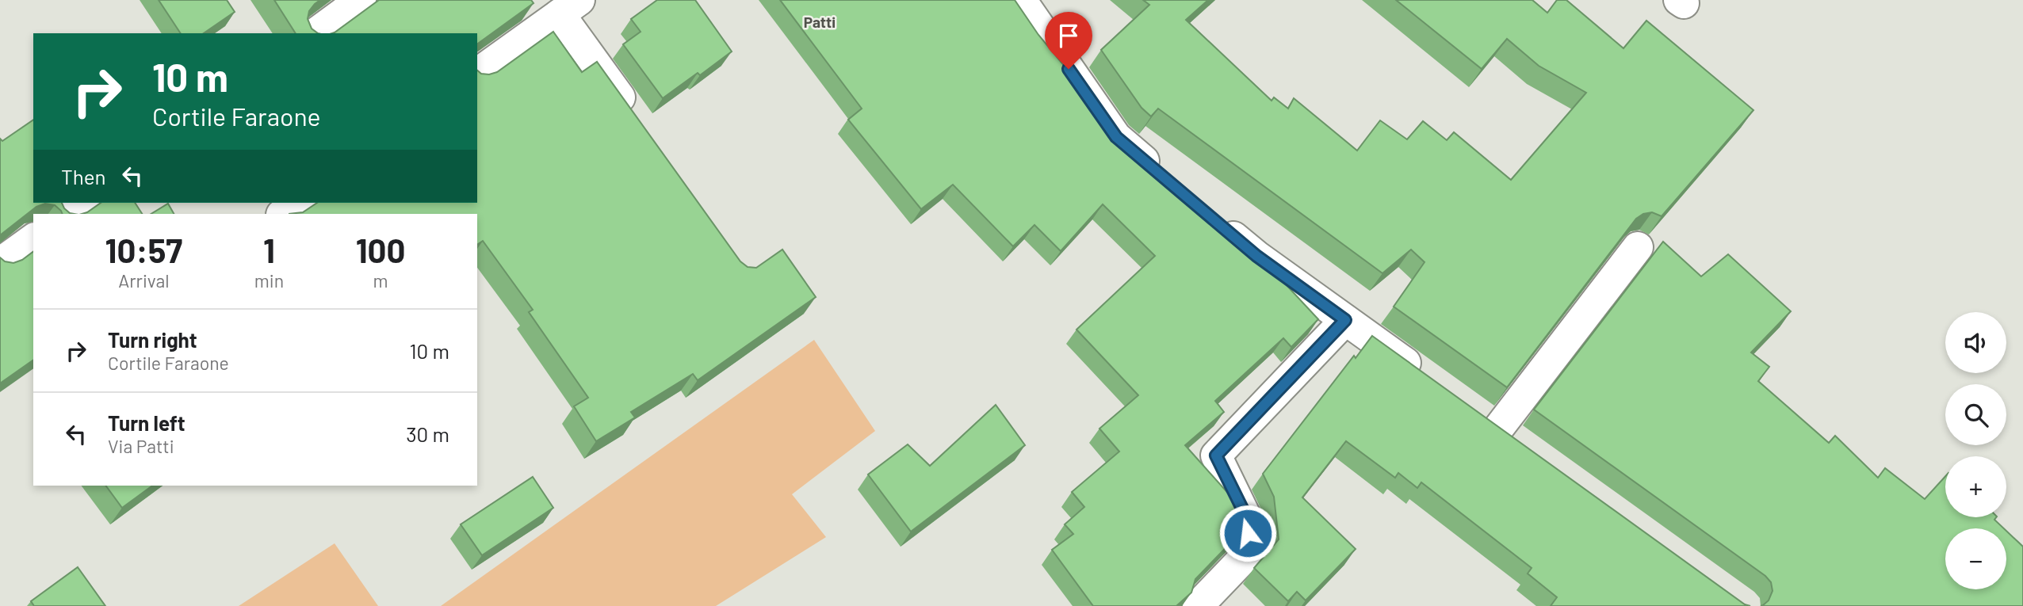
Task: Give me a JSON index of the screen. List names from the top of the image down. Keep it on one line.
{"districts":["Patti"],"page":{"turn":["10 m","Cortile Faraone"],"then":"Then","eta":["10:57","Arrival","1","min","100","m"],"list":[{"name":"Turn right","note":"Cortile Faraone","value":"10 m"},{"name":"Turn left","note":"Via Patti","value":"30 m"}],"map_buttons":["+","−"]}}
